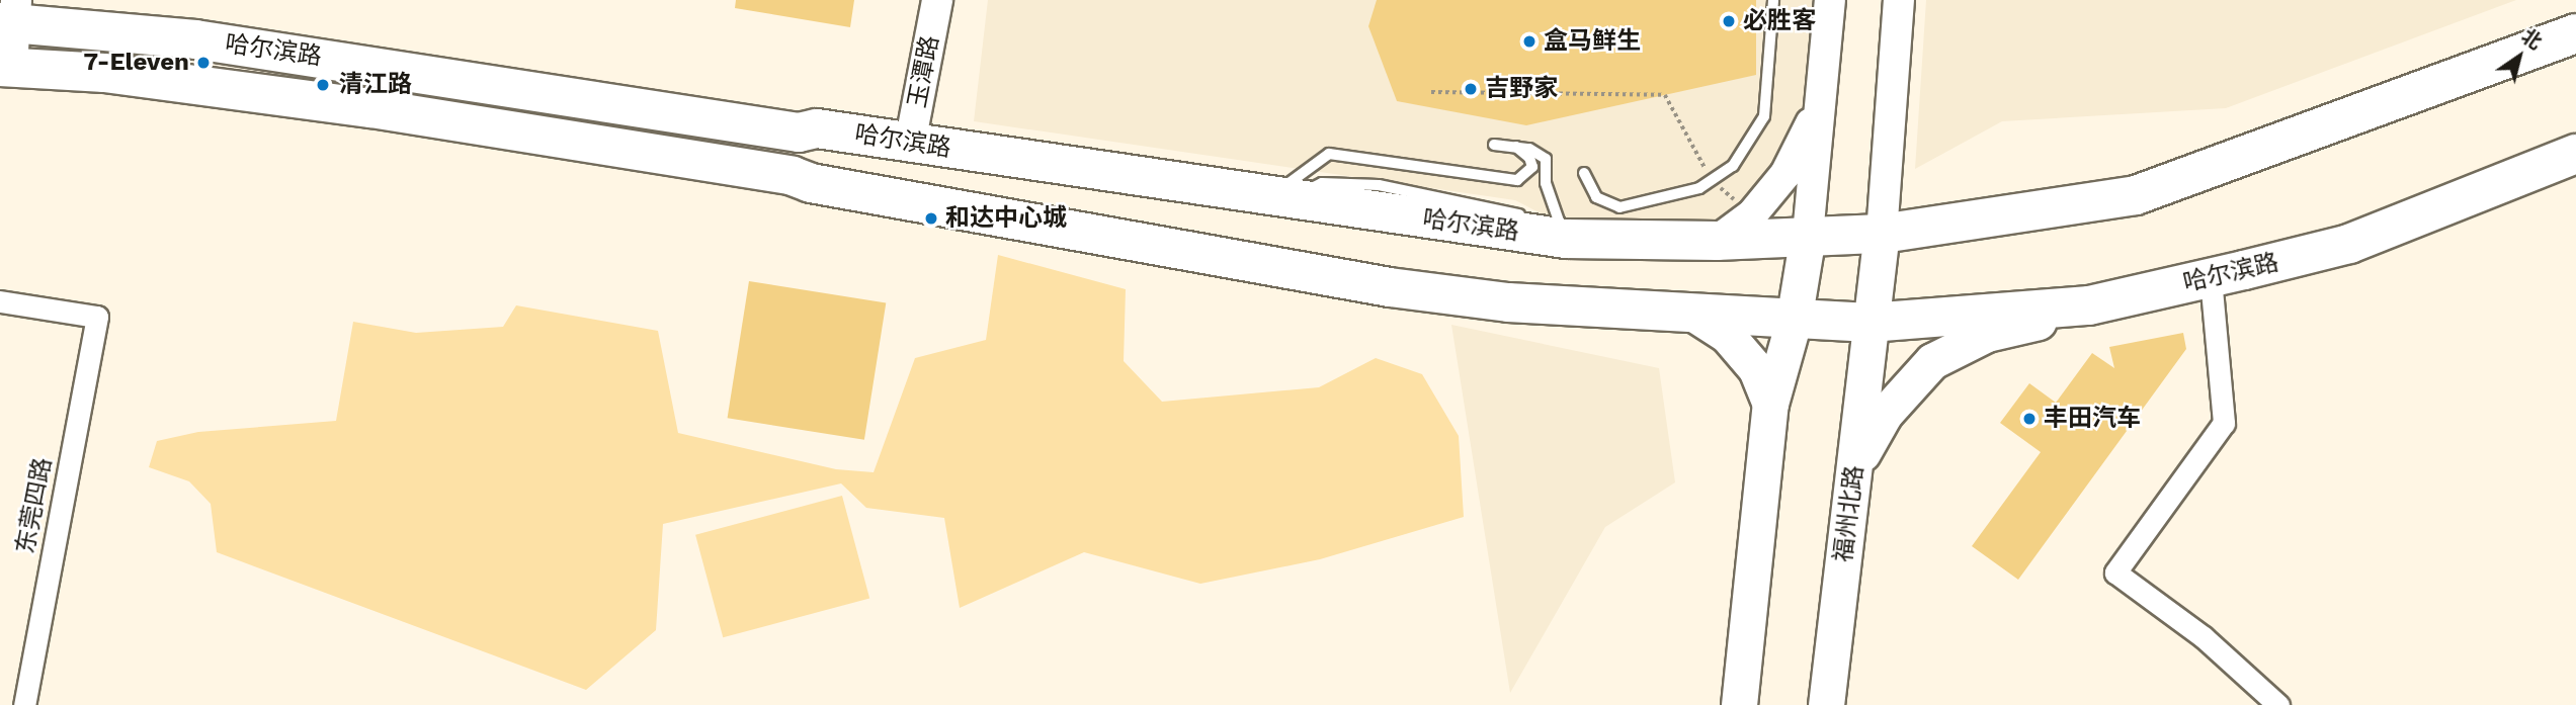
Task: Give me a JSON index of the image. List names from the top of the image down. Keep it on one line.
{"streets":{"highway":["哈尔滨路"],"main road":["福州北路"],"street":["玉潭路","东莞四路"]},"crossings":[["哈尔滨路","玉潭路"],["哈尔滨路","福州北路"]],"places":["必胜客","盒马鲜生","7-Eleven","清江路","吉野家","和达中心城","丰田汽车"],"north":"top right"}
